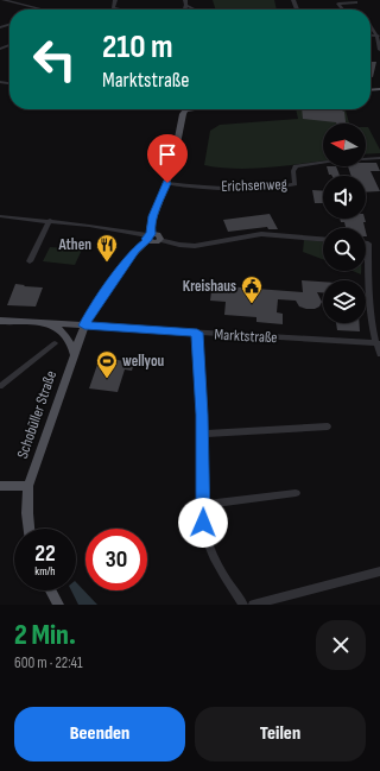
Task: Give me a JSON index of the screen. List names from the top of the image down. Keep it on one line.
{"streets":{"main road":["Schobüller Straße"],"street":["Erichsenweg","Marktstraße"]},"crossings":[["Marktstraße","Schobüller Straße"]],"places":{"restaurant":["Athen"],"public building":["Kreishaus"],"sports":["wellyou"]},"north":"left","page":{"turn":["210 m","Marktstraße"],"speed":"22 km/h","limit":"30","heading":["2 Min.","600 m · 22:41"],"buttons":["Beenden","Teilen"]}}
